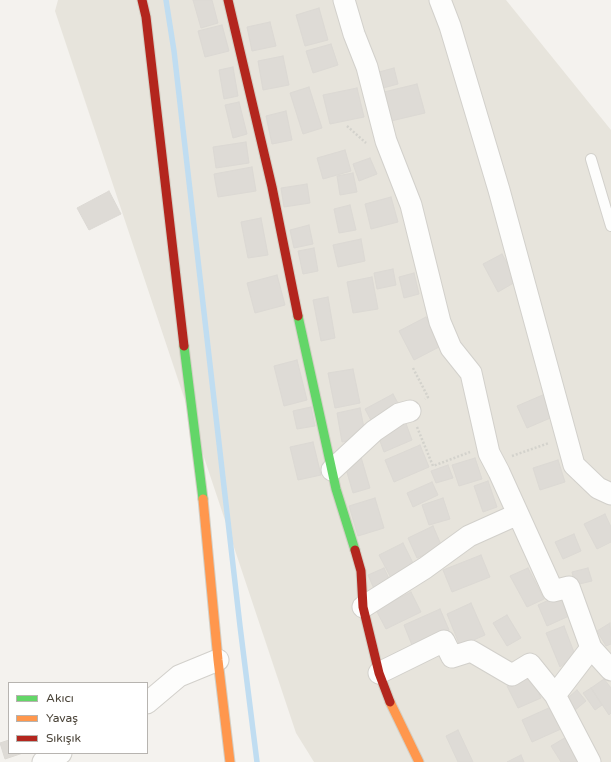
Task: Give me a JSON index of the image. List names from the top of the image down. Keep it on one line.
{"legend":["Akıcı","Yavaş","Sıkışık"]}
